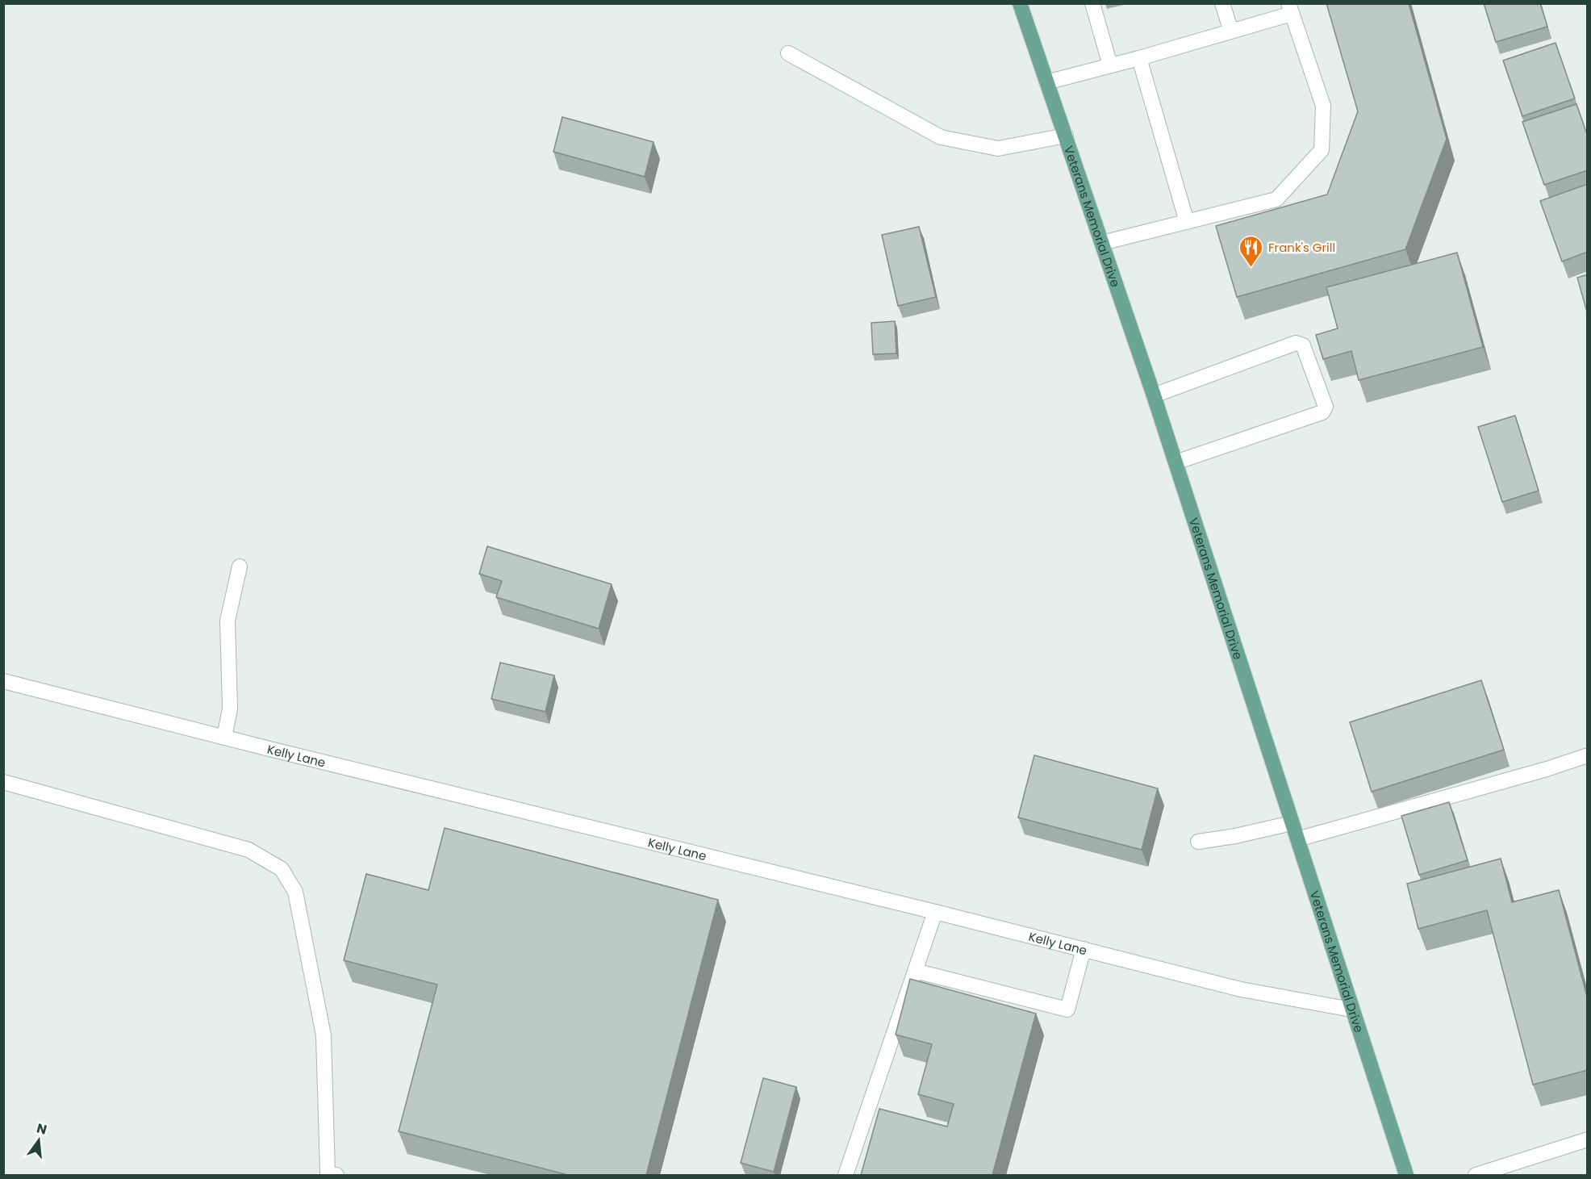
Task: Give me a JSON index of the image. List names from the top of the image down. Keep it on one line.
{"streets":{"main road":["Veterans Memorial Drive"],"street":["Kelly Lane"]},"crossings":[["Veterans Memorial Drive","Kelly Lane"]],"places":{"restaurant":["Frank's Grill"]},"north":"top"}
